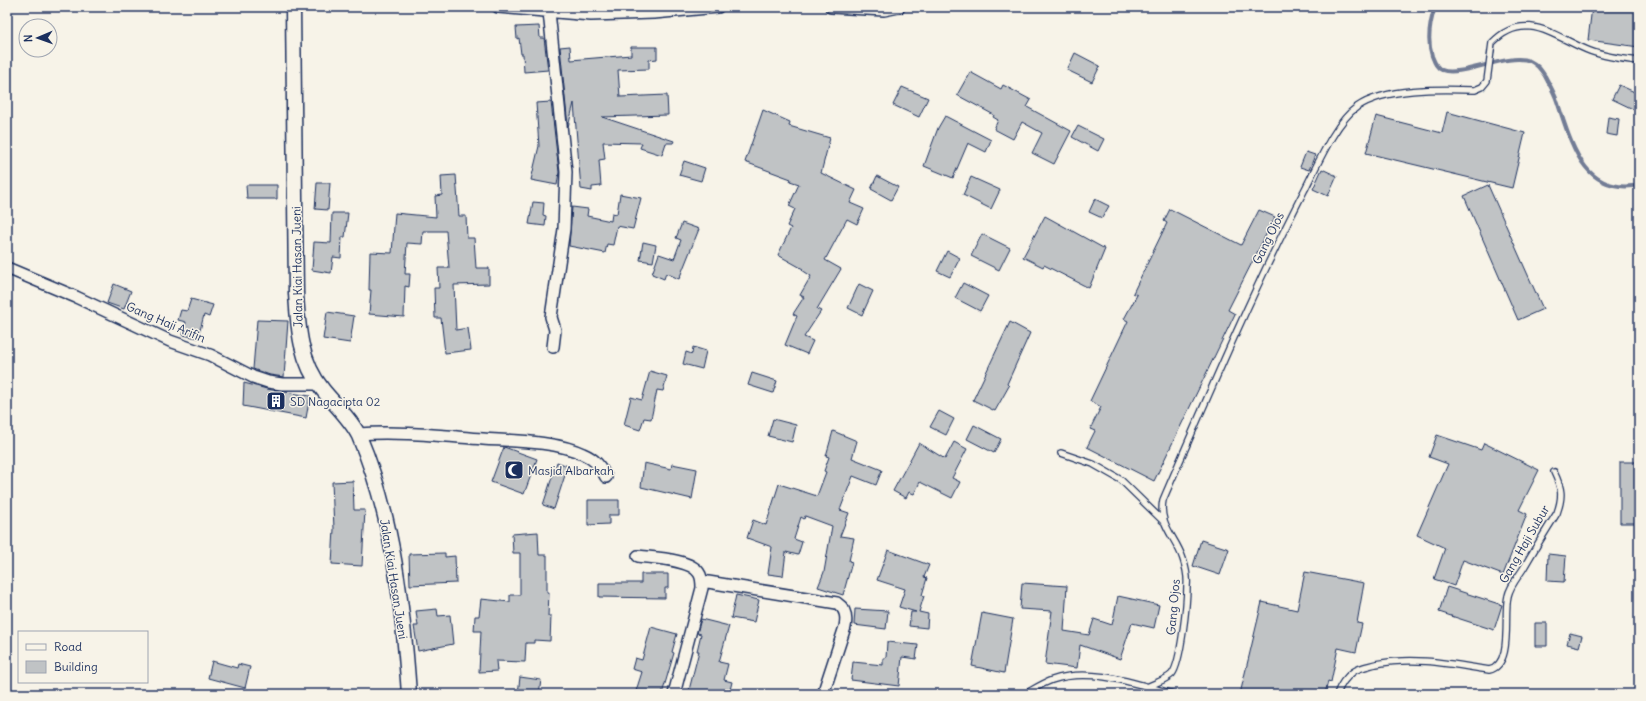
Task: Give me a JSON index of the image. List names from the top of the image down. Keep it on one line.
{"streets":{"street":["Jalan Kiai Hasan Jueni","Gang Haji Arifin"],"lane":["Gang Ojos","Gang Haji Subur"]},"crossings":[["Jalan Kiai Hasan Jueni","Gang Haji Arifin"]],"places":{"building":["SD Nagacipta 02"],"mosque":["Masjid Albarkah"]},"legend":["Road","Building"],"north":"left"}
